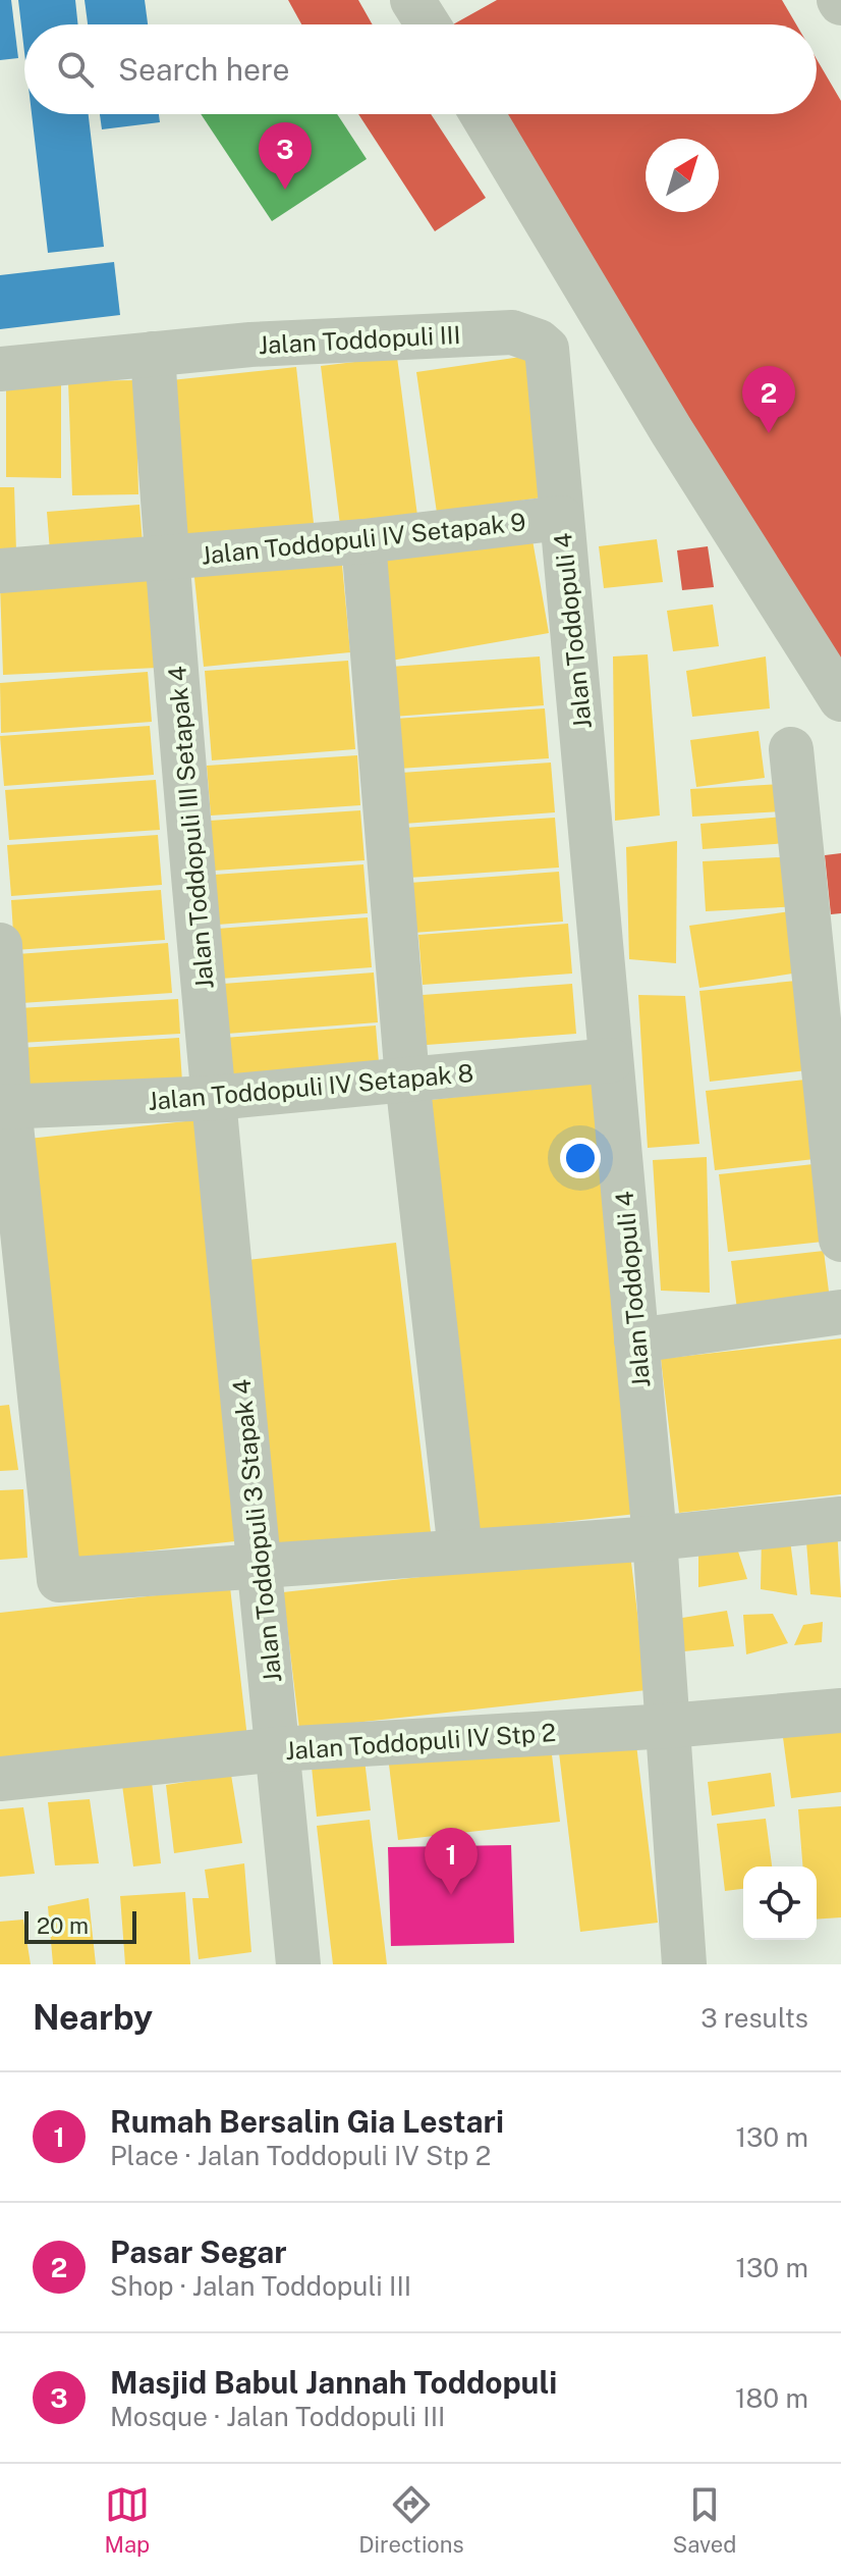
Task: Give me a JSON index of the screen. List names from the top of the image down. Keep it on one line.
{"streets":{"street":["Jalan Toddopuli III","Jalan Toddopuli IV Setapak 9","Jalan Toddopuli 4","Jalan Toddopuli III Setapak 4","Jalan Toddopuli IV Setapak 8","Jalan Toddopuli 3 Stapak 4","Jalan Toddopuli IV Stp 2"]},"crossings":[["Jalan Toddopuli III","Jalan Toddopuli IV Setapak 9"],["Jalan Toddopuli III","Jalan Toddopuli 4"],["Jalan Toddopuli III","Jalan Toddopuli III Setapak 4"],["Jalan Toddopuli IV Setapak 9","Jalan Toddopuli 4"],["Jalan Toddopuli IV Setapak 9","Jalan Toddopuli III Setapak 4"],["Jalan Toddopuli 4","Jalan Toddopuli IV Setapak 8"],["Jalan Toddopuli 4","Jalan Toddopuli IV Stp 2"],["Jalan Toddopuli III Setapak 4","Jalan Toddopuli IV Setapak 8"],["Jalan Toddopuli III Setapak 4","Jalan Toddopuli 3 Stapak 4"],["Jalan Toddopuli IV Setapak 8","Jalan Toddopuli 3 Stapak 4"],["Jalan Toddopuli 3 Stapak 4","Jalan Toddopuli IV Stp 2"]],"scale_bar":"20 m","north":"top right","page":{"search":"Search here","pins":["3","2","1"],"scale":"20 m","heading":["Nearby","3 results"],"list":[{"mark":"1","name":"Rumah Bersalin Gia Lestari","note":"Place · Jalan Toddopuli IV Stp 2","value":"130 m"},{"mark":"2","name":"Pasar Segar","note":"Shop · Jalan Toddopuli III","value":"130 m"},{"mark":"3","name":"Masjid Babul Jannah Toddopuli","note":"Mosque · Jalan Toddopuli III","value":"180 m"}],"nav":["Map","Directions","Saved"]}}
